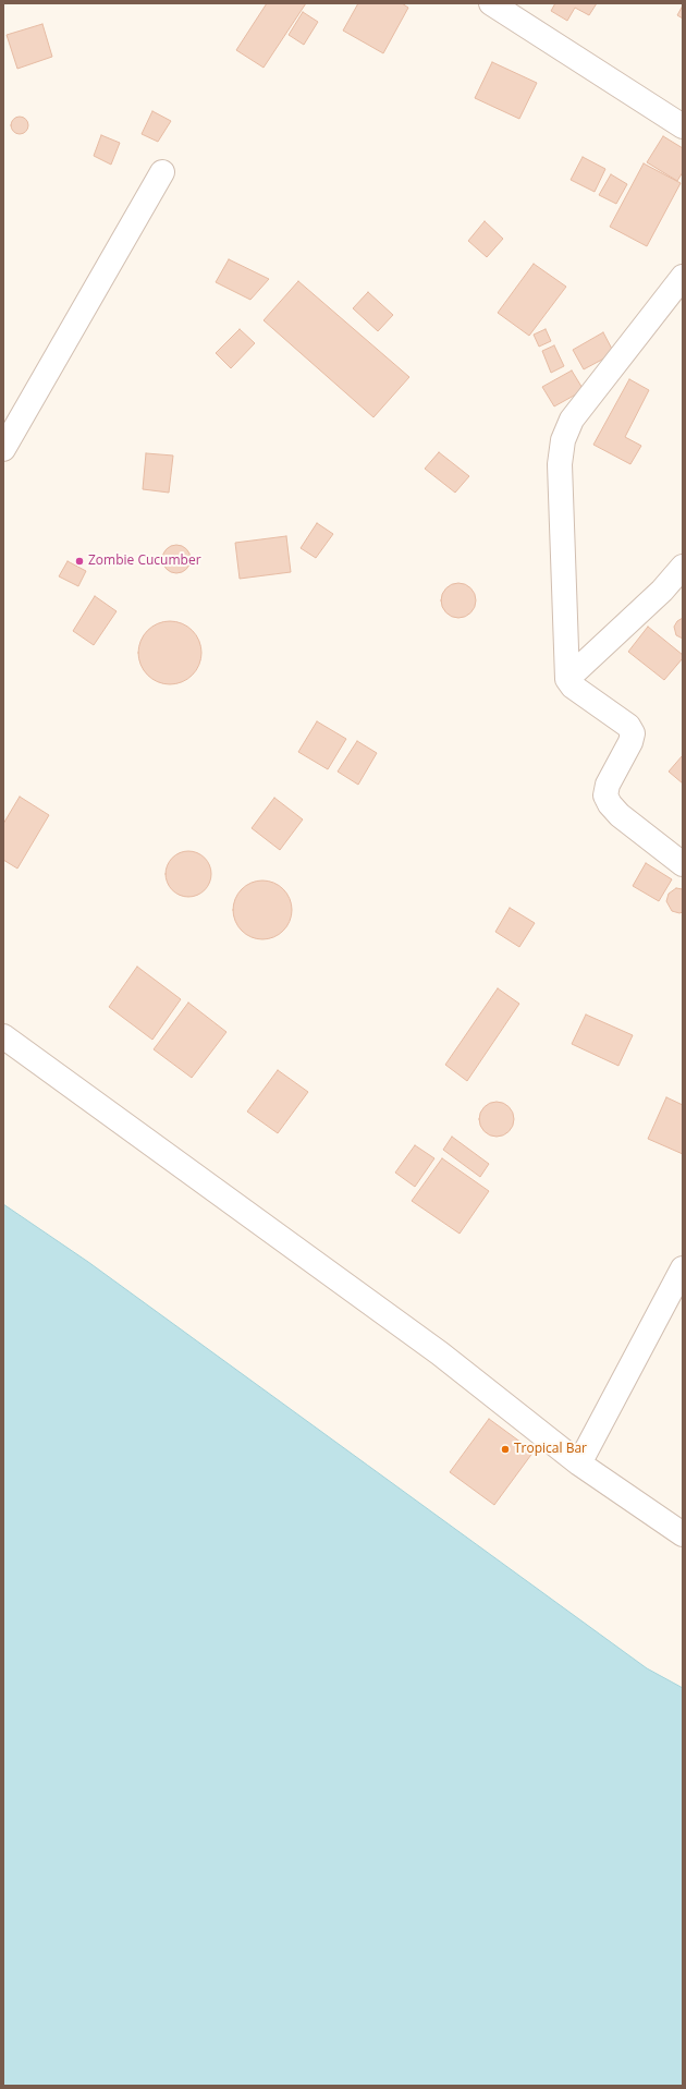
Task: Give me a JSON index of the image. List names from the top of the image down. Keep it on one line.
{"places":["Zombie Cucumber","Tropical Bar"]}
